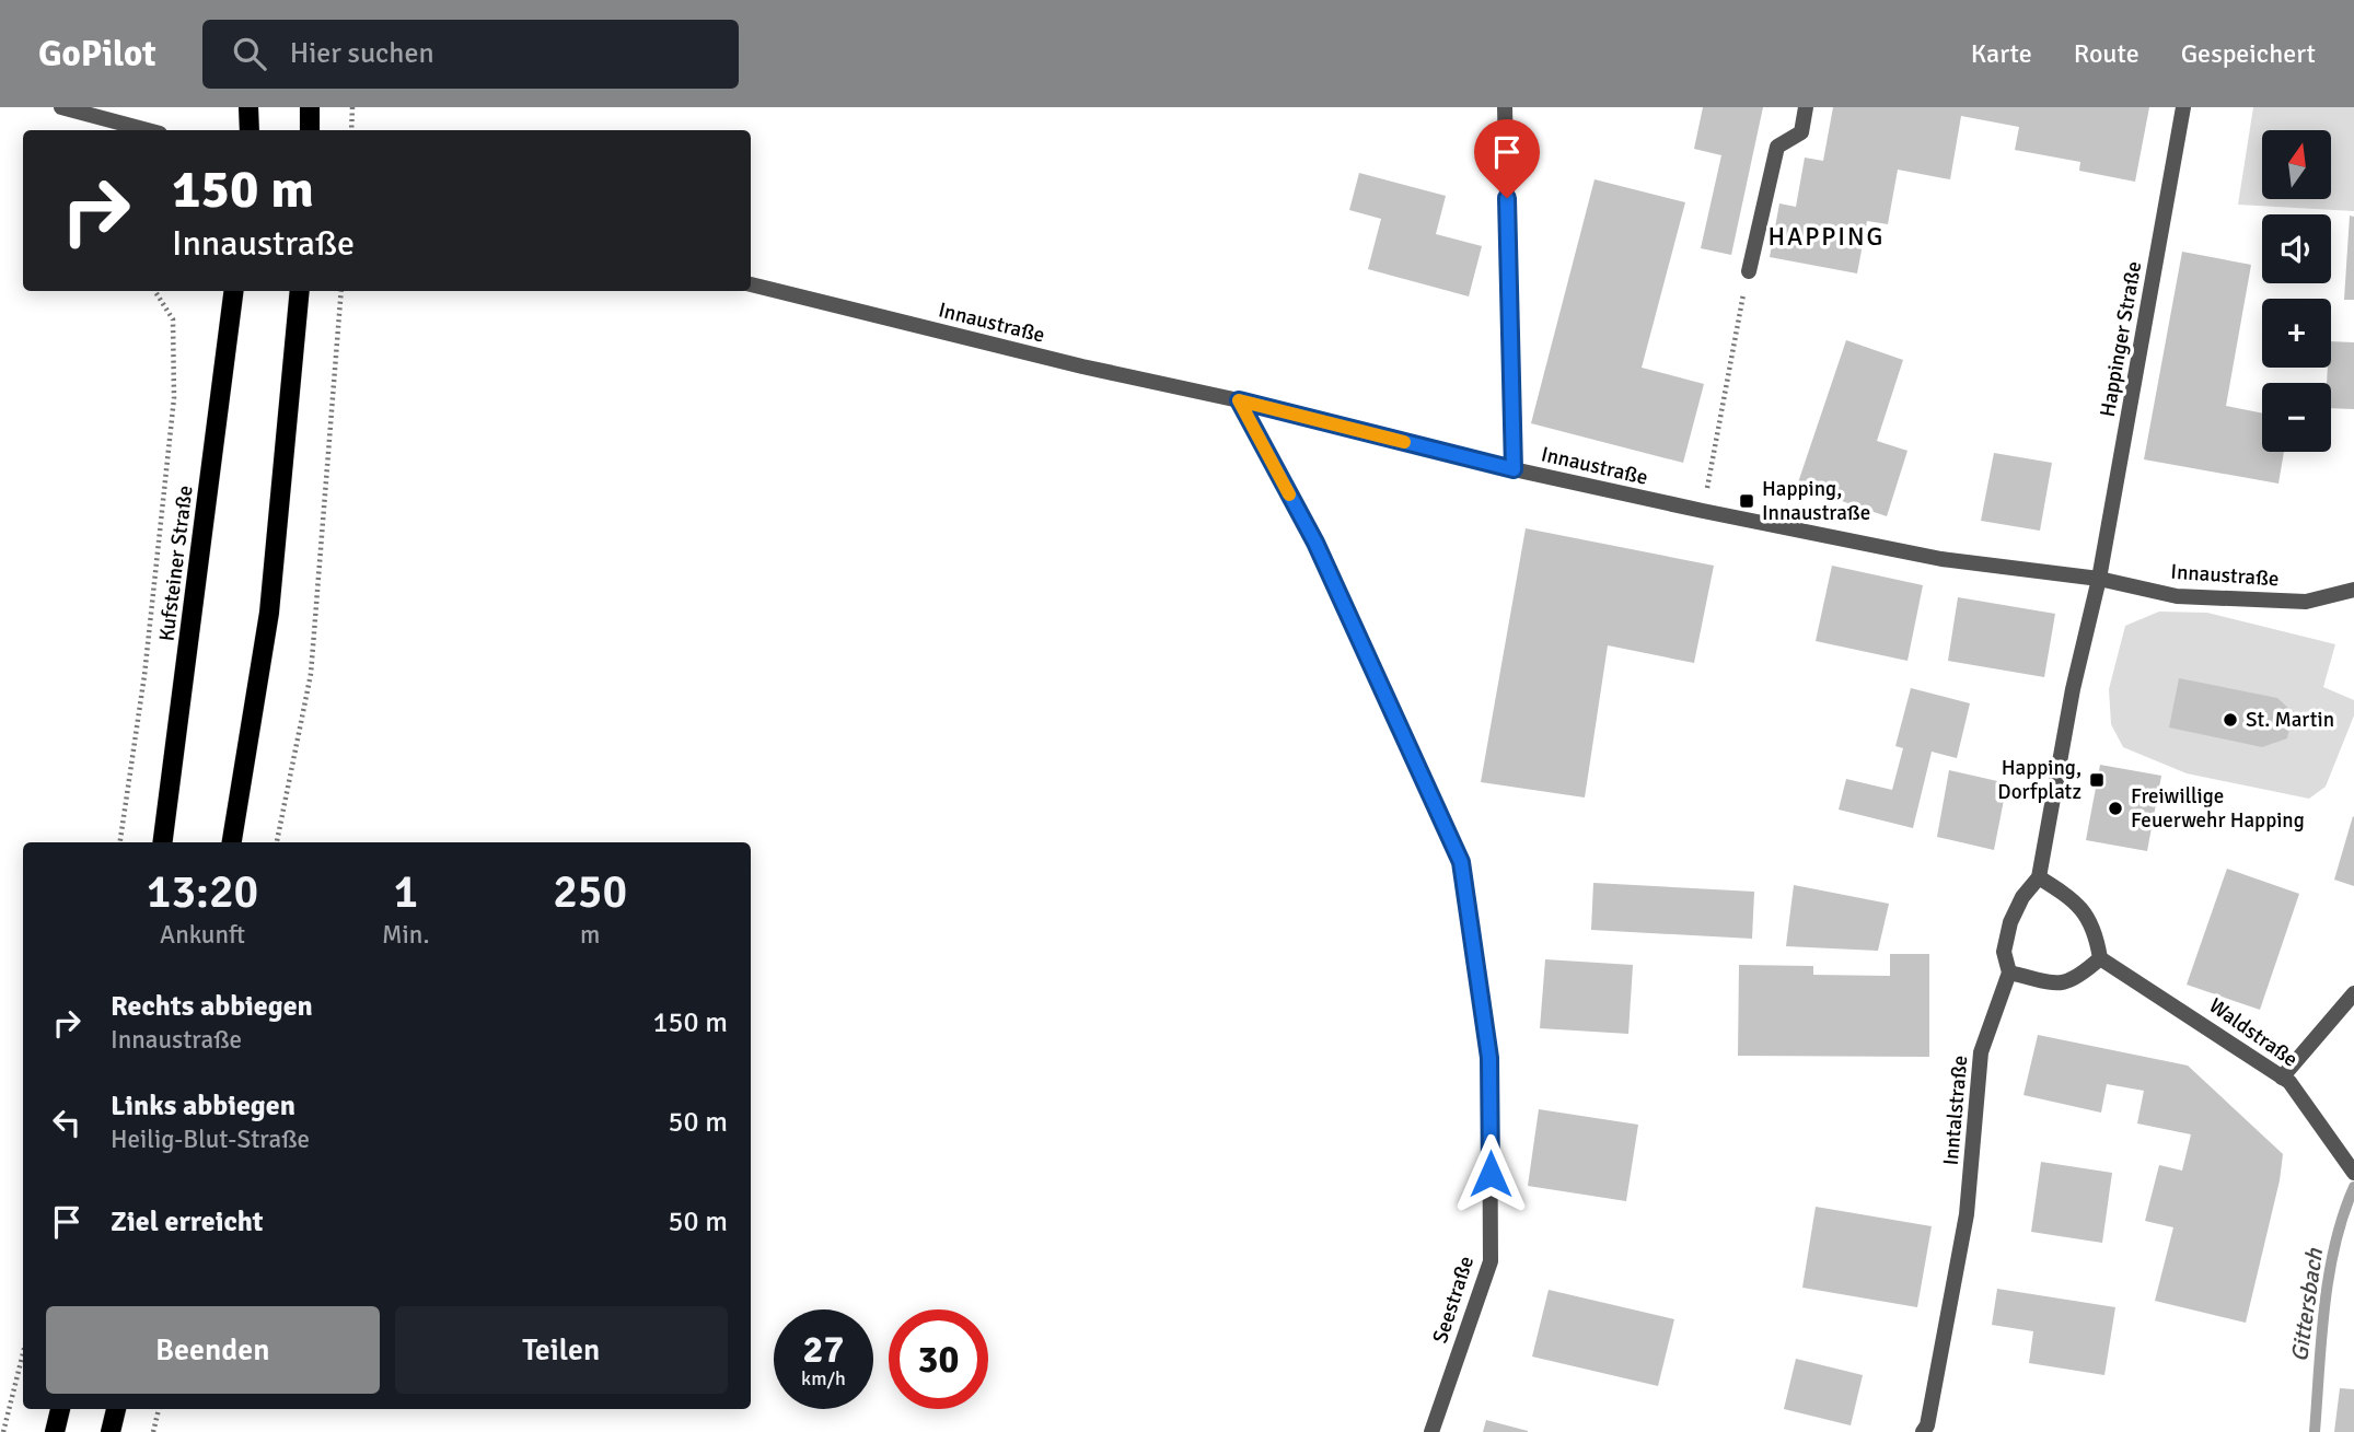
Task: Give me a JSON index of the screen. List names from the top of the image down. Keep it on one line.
{"streets":{"main road":["Kufsteiner Straße"],"street":["Innaustraße","Happinger Straße","Waldstraße","Inntalstraße","Seestraße"]},"crossings":[["Innaustraße","Happinger Straße"],["Innaustraße","Inntalstraße"],["Innaustraße","Seestraße"],["Happinger Straße","Inntalstraße"],["Waldstraße","Inntalstraße"]],"districts":["HAPPING"],"water":["Gittersbach"],"places":{"transit":["Happing, Innaustraße","Happing, Dorfplatz"],"other":["St. Martin","Freiwillige Feuerwehr Happing"]},"north":"top","page":{"header":"GoPilot","search":"Hier suchen","nav":["Karte","Route","Gespeichert"],"map_buttons":["+","−"],"turn":["150 m","Innaustraße"],"eta":["13:20","Ankunft","1","Min.","250","m"],"list":[{"name":"Rechts abbiegen","note":"Innaustraße","value":"150 m"},{"name":"Links abbiegen","note":"Heilig-Blut-Straße","value":"50 m"},{"name":"Ziel erreicht","value":"50 m"}],"buttons":["Beenden","Teilen"],"speed":"27 km/h","limit":"30"}}
